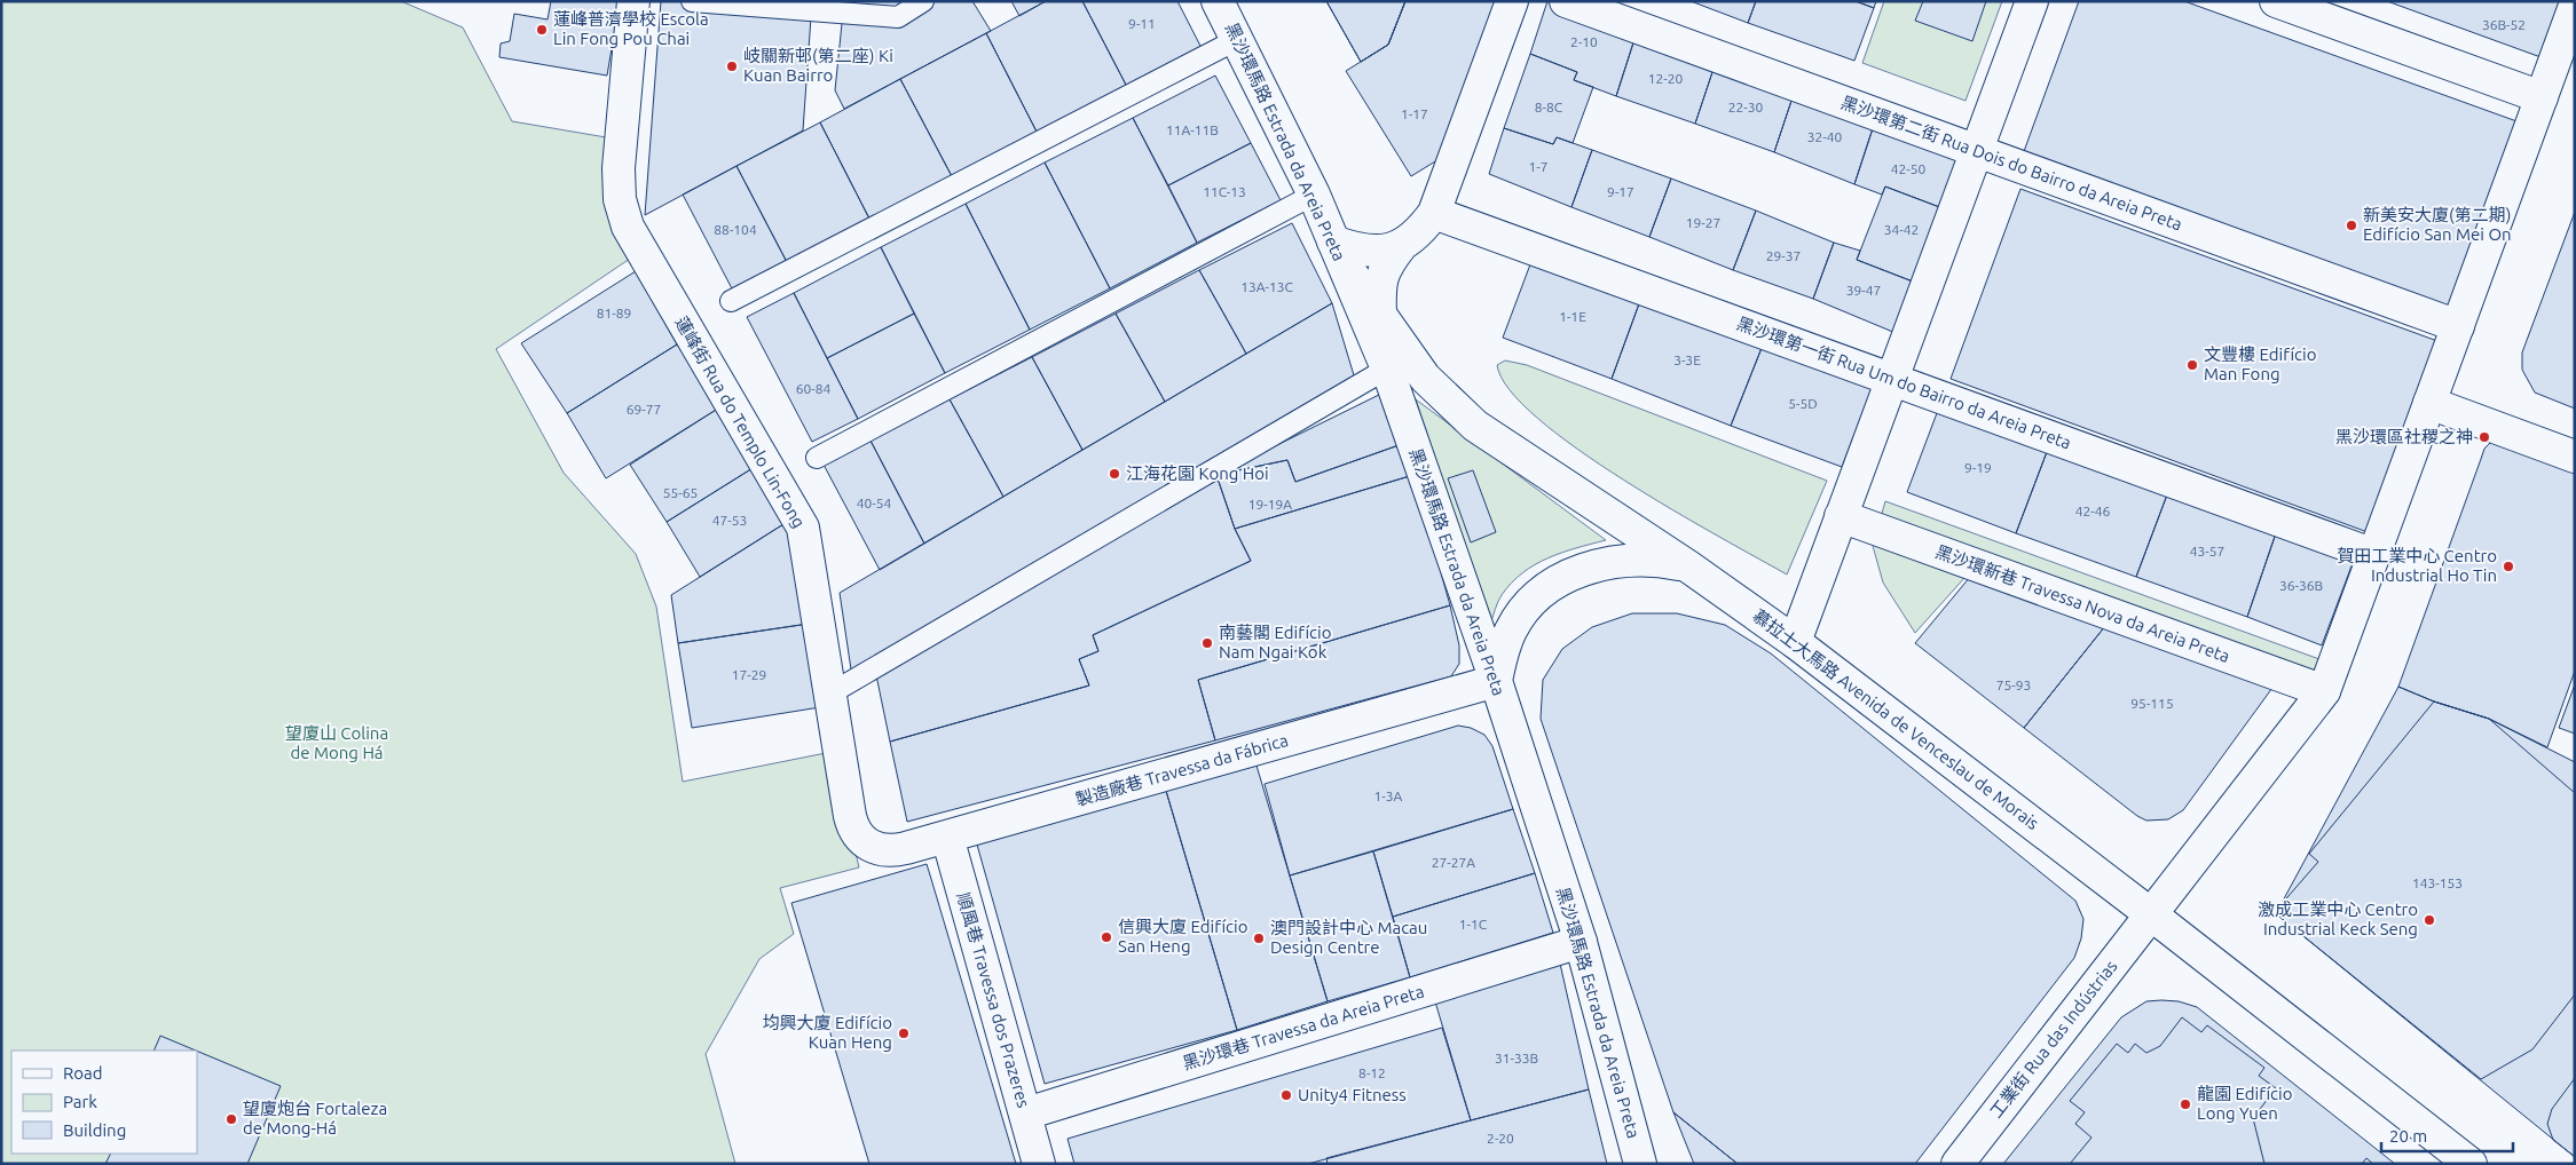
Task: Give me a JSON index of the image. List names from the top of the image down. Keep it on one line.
{"streets":{"street":["黑沙環馬路 Estrada da Areia Preta","黑沙環第二街 Rua Dois do Bairro da Areia Preta","黑沙環第一街 Rua Um do Bairro da Areia Preta","蓮峰街 Rua do Templo Lin-Fong","黑沙環新巷 Travessa Nova da Areia Preta","慕拉士大馬路 Avenida de Venceslau de Morais","製造廠巷 Travessa da Fábrica","順風巷 Travessa dos Prazeres","黑沙環巷 Travessa da Areia Preta","工業街 Rua das Indústrias"]},"crossings":[["黑沙環馬路 Estrada da Areia Preta","慕拉士大馬路 Avenida de Venceslau de Morais"],["黑沙環馬路 Estrada da Areia Preta","製造廠巷 Travessa da Fábrica"],["黑沙環馬路 Estrada da Areia Preta","黑沙環巷 Travessa da Areia Preta"],["黑沙環第二街 Rua Dois do Bairro da Areia Preta","工業街 Rua das Indústrias"],["黑沙環第一街 Rua Um do Bairro da Areia Preta","工業街 Rua das Indústrias"],["蓮峰街 Rua do Templo Lin-Fong","製造廠巷 Travessa da Fábrica"],["黑沙環新巷 Travessa Nova da Areia Preta","工業街 Rua das Indústrias"],["慕拉士大馬路 Avenida de Venceslau de Morais","工業街 Rua das Indústrias"],["製造廠巷 Travessa da Fábrica","順風巷 Travessa dos Prazeres"],["順風巷 Travessa dos Prazeres","黑沙環巷 Travessa da Areia Preta"]],"parks":["望廈山 Colina de Mong Há"],"places":["蓮峰普濟學校 Escola Lin Fong Pou Chai","岐關新邨(第二座) Ki Kuan Bairro","新美安大廈(第二期) Edifício San Mei On","文豐樓 Edifício Man Fong","黑沙環區社稷之神","江海花園 Kong Hoi","賀田工業中心 Centro Industrial Ho Tin","南藝閣 Edifício Nam Ngai Kok","激成工業中心 Centro Industrial Keck Seng","信興大廈 Edifício San Heng","澳門設計中心 Macau Design Centre","均興大廈 Edifício Kuan Heng","Unity4 Fitness","龍園 Edifício Long Yuen","望廈炮台 Fortaleza de Mong-Há"],"house_numbers":["9-11","36B-52","2-10","12-20","8-8C","22-30","1-17","11A-11B","32-40","1-7","42-50","11C-13","9-17","19-27","88-104","34-42","29-37","13A-13C","39-47","81-89","1-1E","3-3E","60-84","5-5D","69-77","9-19","55-65","40-54","19-19A","42-46","47-53","43-57","36-36B","17-29","75-93","95-115","1-3A","27-27A","143-153","1-1C","31-33B","8-12","2-20"],"legend":["Road","Park","Building"],"scale_bar":"20 m"}
